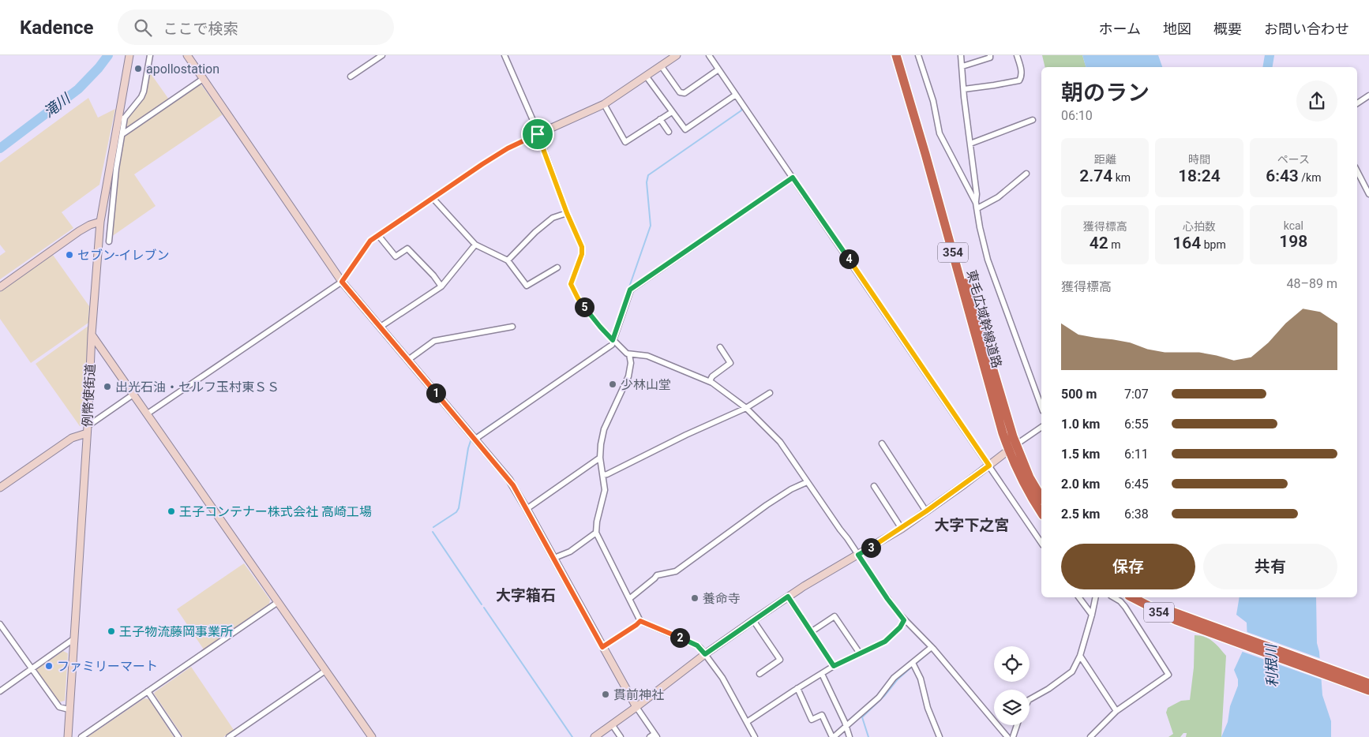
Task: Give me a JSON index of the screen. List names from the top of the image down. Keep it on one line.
{"streets":{"highway":["354","東毛広域幹線道路"],"street":["例幣使街道"]},"districts":["大字下之宮","大字箱石"],"water":["滝川","利根川"],"places":["apollostation","セブン-イレブン","少林山堂","出光石油・セルフ玉村東ＳＳ","王子コンテナー株式会社 高崎工場","養命寺","王子物流藤岡事業所","ファミリーマート","貫前神社"],"page":{"header":"Kadence","search":"ここで検索","nav":["ホーム","地図","概要","お問い合わせ"],"heading":["朝のラン","06:10"],"stats":[["距離","2.74 km"],["時間","18:24"],["ペース","6:43 /km"],["獲得標高","42 m"],["心拍数","164 bpm"],["kcal","198"]],"pins":["4","5","1","3","2"],"chart":["獲得標高","48–89 m"],"list":[{"name":"500 m","note":"7:07"},{"name":"1.0 km","note":"6:55"},{"name":"1.5 km","note":"6:11"},{"name":"2.0 km","note":"6:45"},{"name":"2.5 km","note":"6:38"}],"buttons":["保存","共有"]}}
